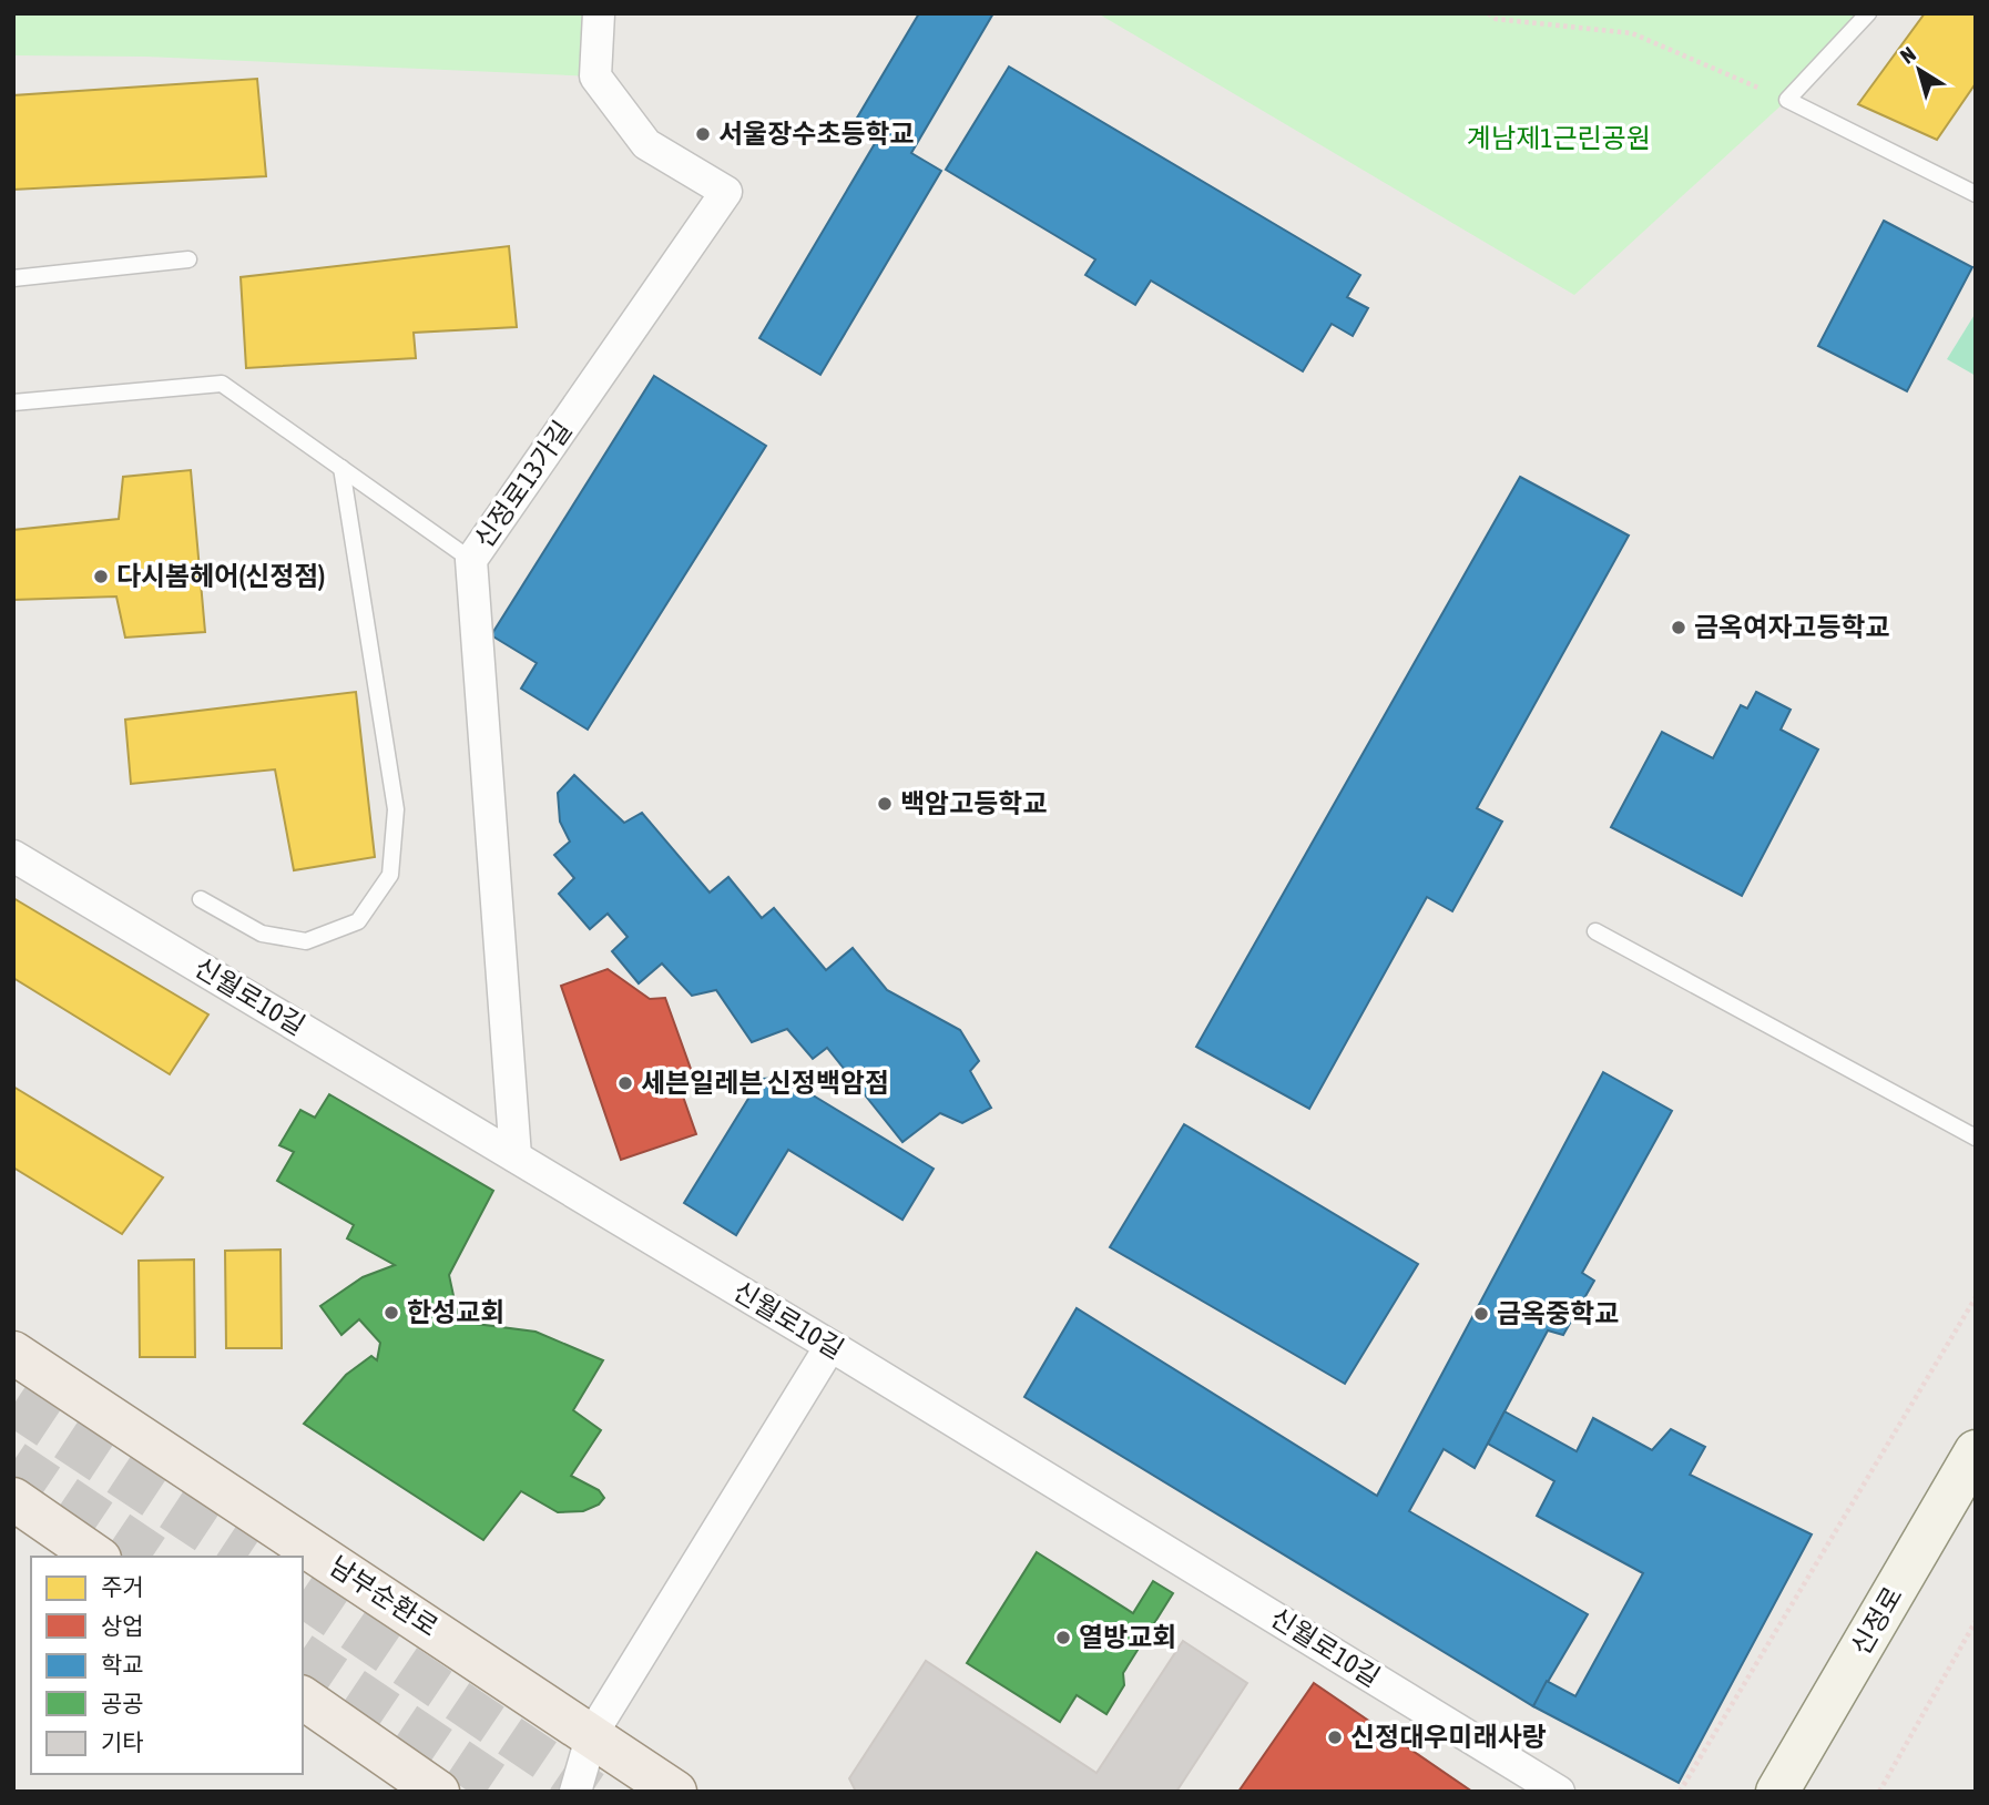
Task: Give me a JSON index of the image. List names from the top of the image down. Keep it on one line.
{"streets":{"main road":["남부순환로","신정로"],"street":["신정로13가길","신월로10길"]},"crossings":[["신정로13가길","신월로10길"]],"parks":["계남제1근린공원"],"places":["서울장수초등학교","다시봄헤어(신정점)","금옥여자고등학교","백암고등학교","세븐일레븐 신정백암점","한성교회","금옥중학교","열방교회","신정대우미래사랑"],"legend":["주거","상업","학교","공공","기타"],"north":"top left"}
